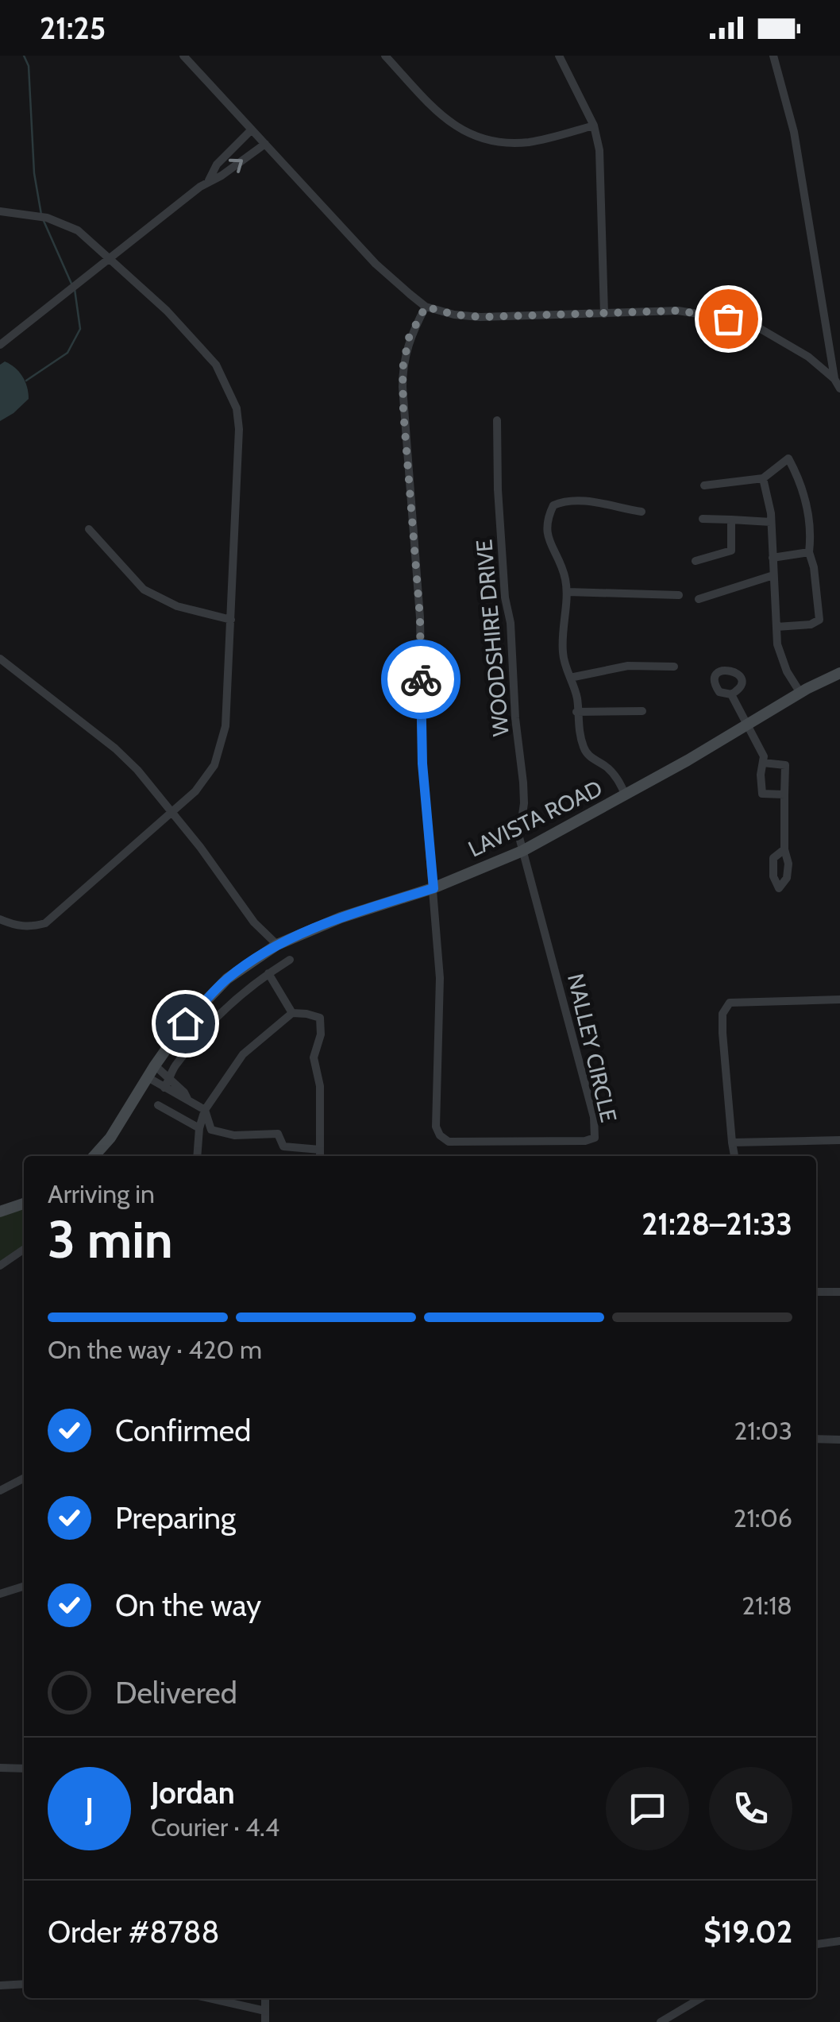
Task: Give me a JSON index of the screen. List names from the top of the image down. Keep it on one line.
{"streets":{"main road":["LAVISTA ROAD"],"street":["WOODSHIRE DRIVE","NALLEY CIRCLE"]},"crossings":[["WOODSHIRE DRIVE","LAVISTA ROAD"],["WOODSHIRE DRIVE","NALLEY CIRCLE"],["LAVISTA ROAD","NALLEY CIRCLE"]],"page":{"status":"21:25","heading":["3 min","Arriving in","21:28–21:33"],"panel":["Jordan","Courier · 4.4","Order #8788","$19.02"],"bar":"On the way · 420 m","list":[["Confirmed","21:03"],["Preparing","21:06"],["On the way","21:18"],"Delivered"],"round":"J"}}
